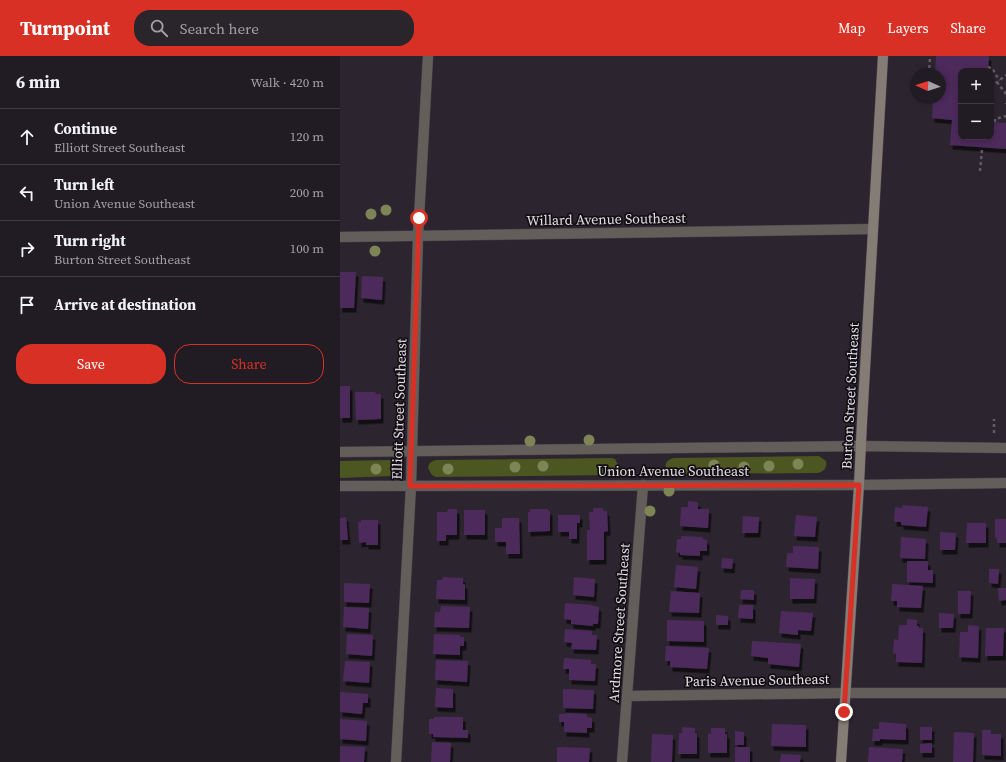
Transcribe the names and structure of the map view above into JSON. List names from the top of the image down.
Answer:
{
  "streets": {
    "main road": ["Burton Street Southeast"],
    "street": [
      "Willard Avenue Southeast",
      "Elliott Street Southeast",
      "Union Avenue Southeast",
      "Ardmore Street Southeast",
      "Paris Avenue Southeast"
    ]
  },
  "crossings": [
    ["Willard Avenue Southeast", "Burton Street Southeast"],
    ["Willard Avenue Southeast", "Elliott Street Southeast"],
    ["Burton Street Southeast", "Union Avenue Southeast"],
    ["Burton Street Southeast", "Paris Avenue Southeast"],
    ["Elliott Street Southeast", "Union Avenue Southeast"],
    ["Union Avenue Southeast", "Ardmore Street Southeast"],
    ["Ardmore Street Southeast", "Paris Avenue Southeast"]
  ],
  "north": "left",
  "page": {
    "header": "Turnpoint",
    "search": "Search here",
    "nav": ["Map", "Layers", "Share"],
    "heading": ["6 min", "Walk · 420 m"],
    "map_buttons": ["+", "−"],
    "list": [
      ["Continue", "Elliott Street Southeast", "120 m"],
      ["Turn left", "Union Avenue Southeast", "200 m"],
      ["Turn right", "Burton Street Southeast", "100 m"],
      "Arrive at destination"
    ],
    "buttons": ["Save", "Share"]
  }
}
